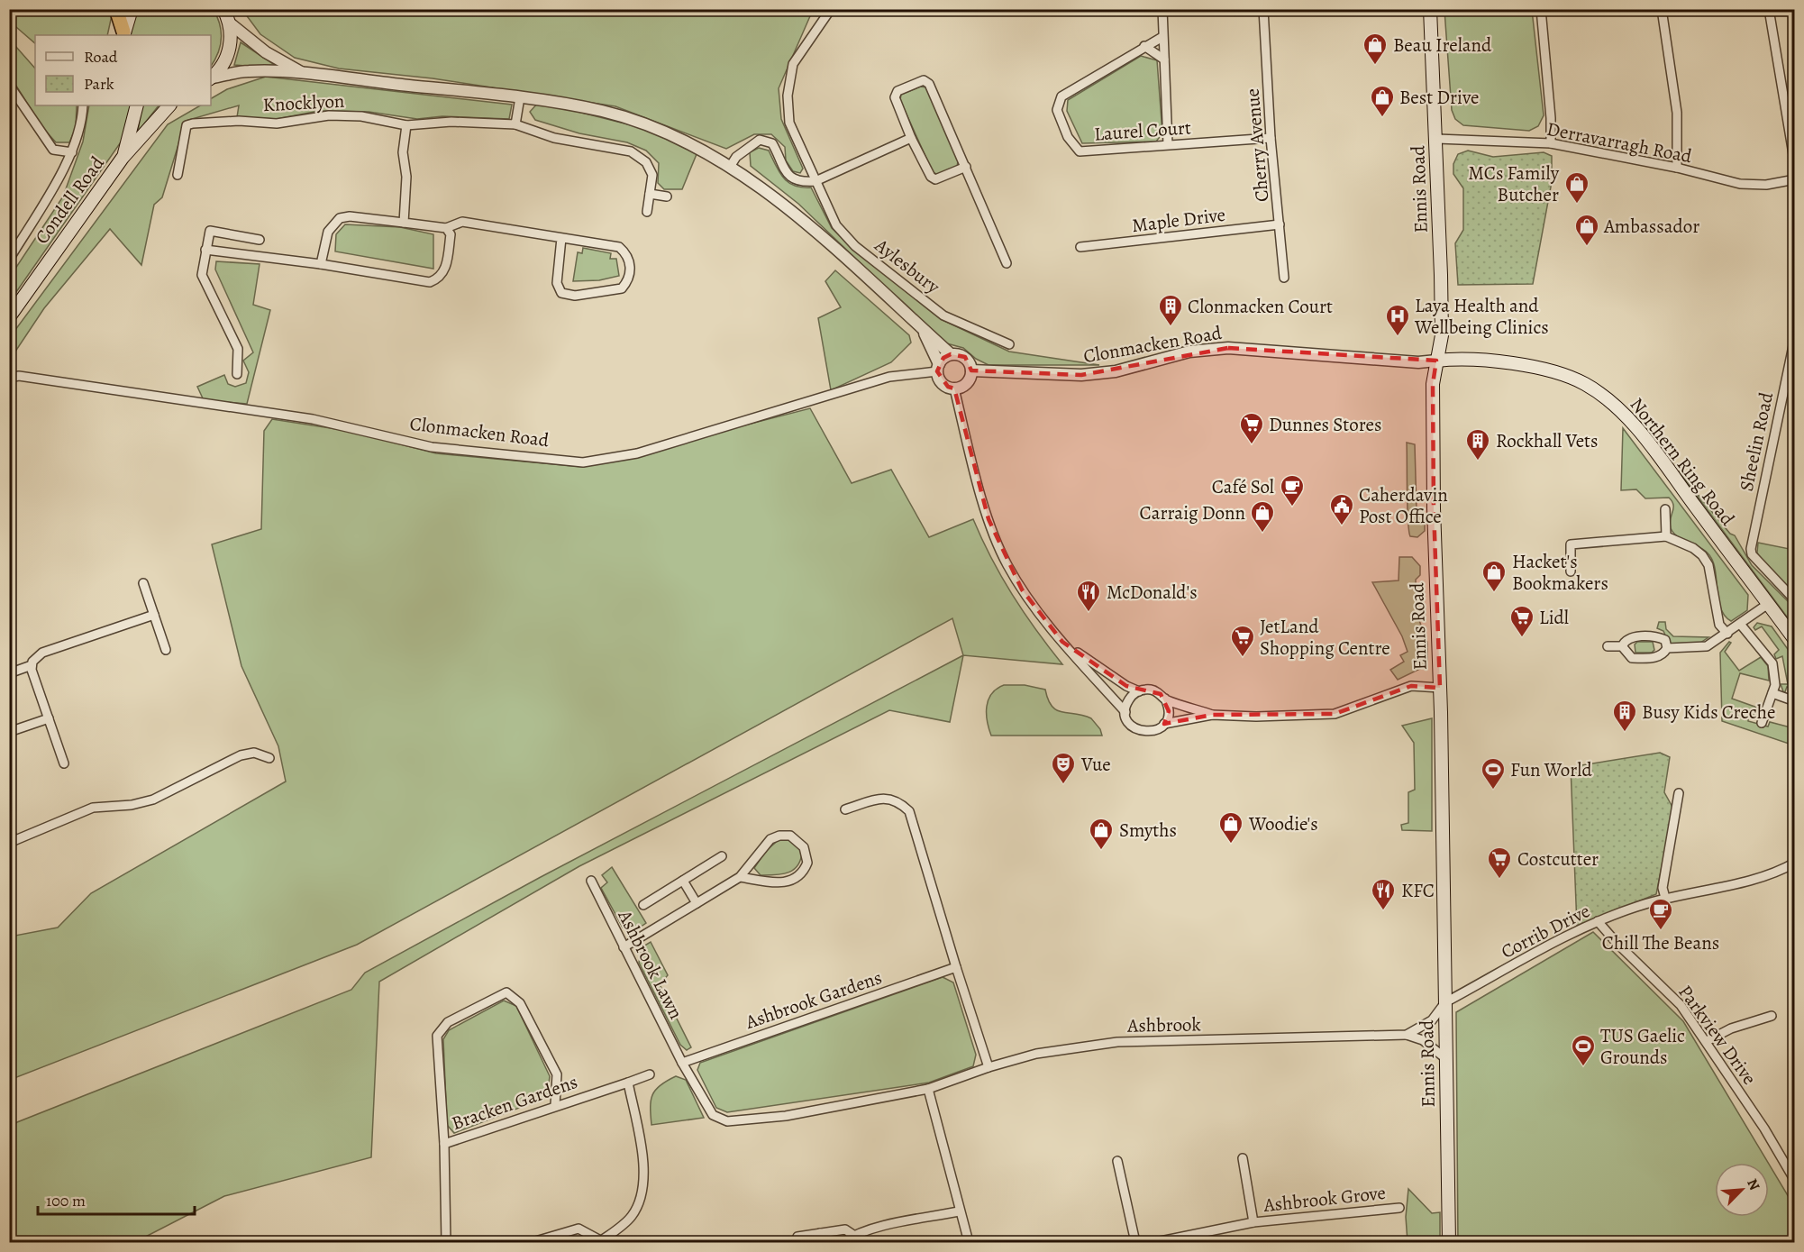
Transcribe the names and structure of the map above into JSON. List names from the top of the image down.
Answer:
{
  "streets": {
    "main road": ["Ennis Road", "Condell Road", "Northern Ring Road"],
    "street": [
      "Knocklyon",
      "Laurel Court",
      "Derravarragh Road",
      "Cherry Avenue",
      "Maple Drive",
      "Aylesbury",
      "Clonmacken Road",
      "Sheelin Road",
      "Corrib Drive",
      "Ashbrook Lawn",
      "Ashbrook Gardens",
      "Ashbrook",
      "Parkview Drive",
      "Bracken Gardens",
      "Ashbrook Grove"
    ]
  },
  "crossings": [
    ["Laurel Court", "Cherry Avenue"],
    ["Derravarragh Road", "Ennis Road"],
    ["Cherry Avenue", "Maple Drive"],
    ["Ennis Road", "Clonmacken Road"],
    ["Ennis Road", "Northern Ring Road"],
    ["Ennis Road", "Corrib Drive"],
    ["Ennis Road", "Ashbrook"],
    ["Clonmacken Road", "Northern Ring Road"],
    ["Corrib Drive", "Ashbrook"],
    ["Corrib Drive", "Parkview Drive"],
    ["Ashbrook Lawn", "Ashbrook Gardens"],
    ["Ashbrook Lawn", "Ashbrook"],
    ["Ashbrook Gardens", "Ashbrook"]
  ],
  "places": {
    "shop": [
      "Beau Ireland",
      "Best Drive",
      "MCs Family Butcher",
      "Ambassador",
      "Carraig Donn",
      "Hacket's Bookmakers",
      "Woodie's",
      "Smyths"
    ],
    "building": ["Clonmacken Court", "Rockhall Vets", "Busy Kids Creche"],
    "hospital": ["Laya Health and Wellbeing Clinics"],
    "supermarket": [
      "Dunnes Stores",
      "Lidl",
      "JetLand Shopping Centre",
      "Costcutter"
    ],
    "cafe": ["Café Sol", "Chill The Beans"],
    "public building": ["Caherdavin Post Office"],
    "restaurant": ["McDonald's", "KFC"],
    "theatre": ["Vue"],
    "sports": ["Fun World", "TUS Gaelic Grounds"]
  },
  "legend": ["Road", "Park"],
  "scale_bar": "100 m",
  "north": "top right"
}
